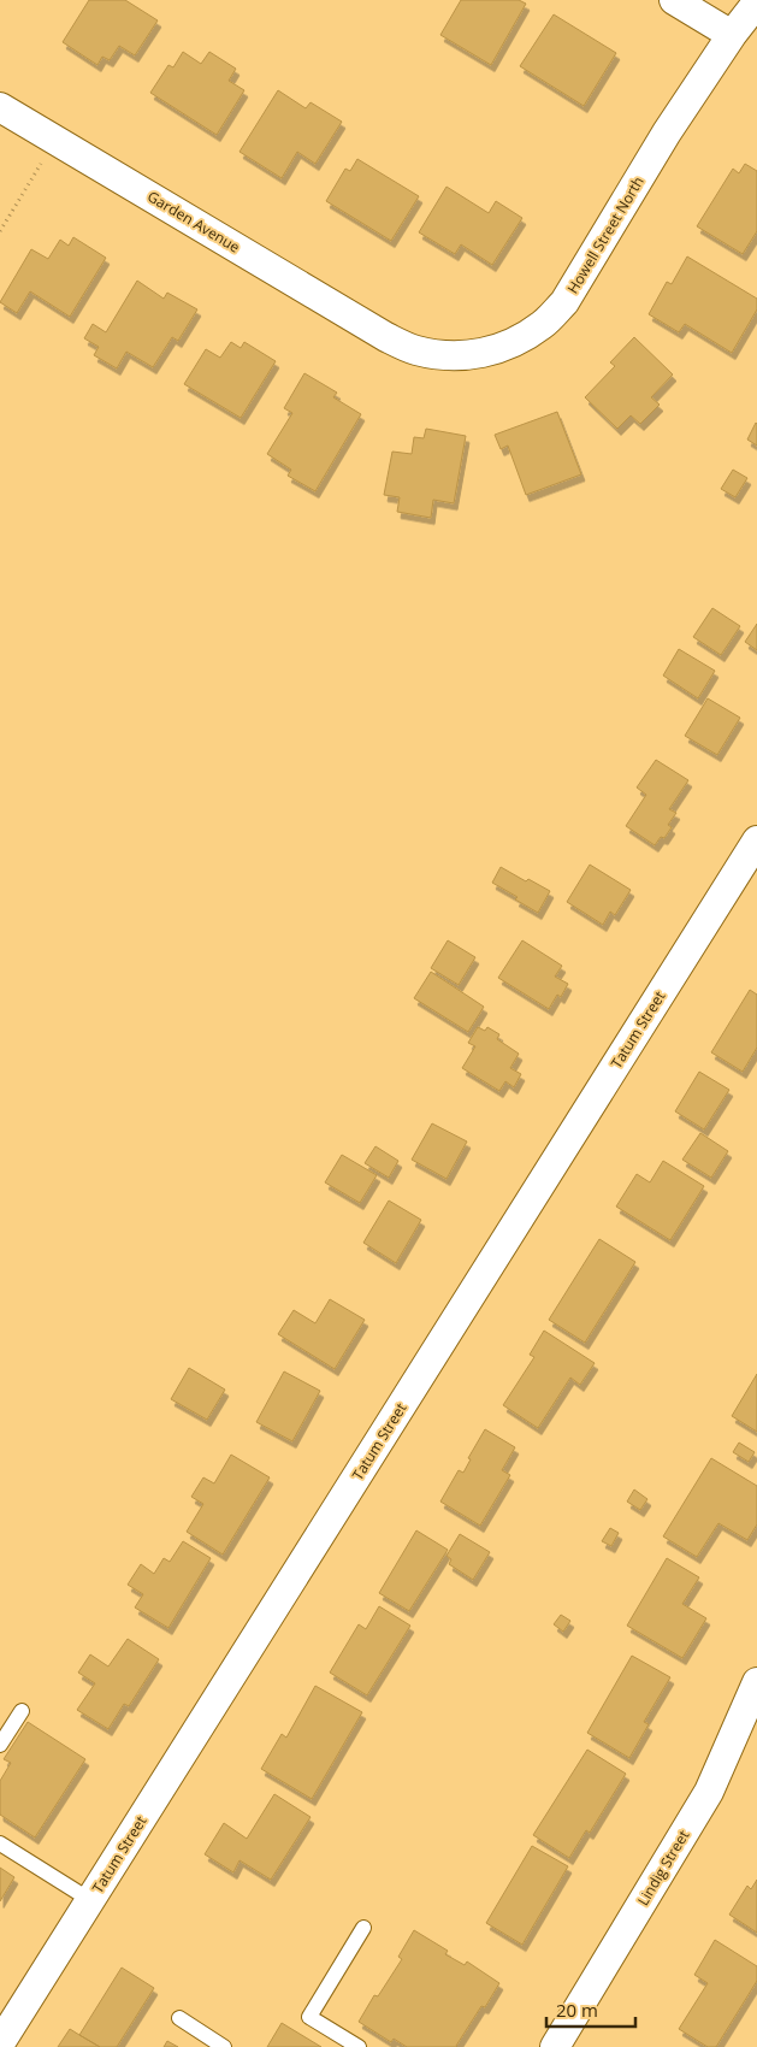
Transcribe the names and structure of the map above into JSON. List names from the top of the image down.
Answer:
{
  "streets": {
    "street": [
      "Garden Avenue",
      "Howell Street North",
      "Tatum Street",
      "Lindig Street"
    ]
  },
  "crossings": [
    ["Garden Avenue", "Howell Street North"]
  ],
  "scale_bar": "20 m"
}
